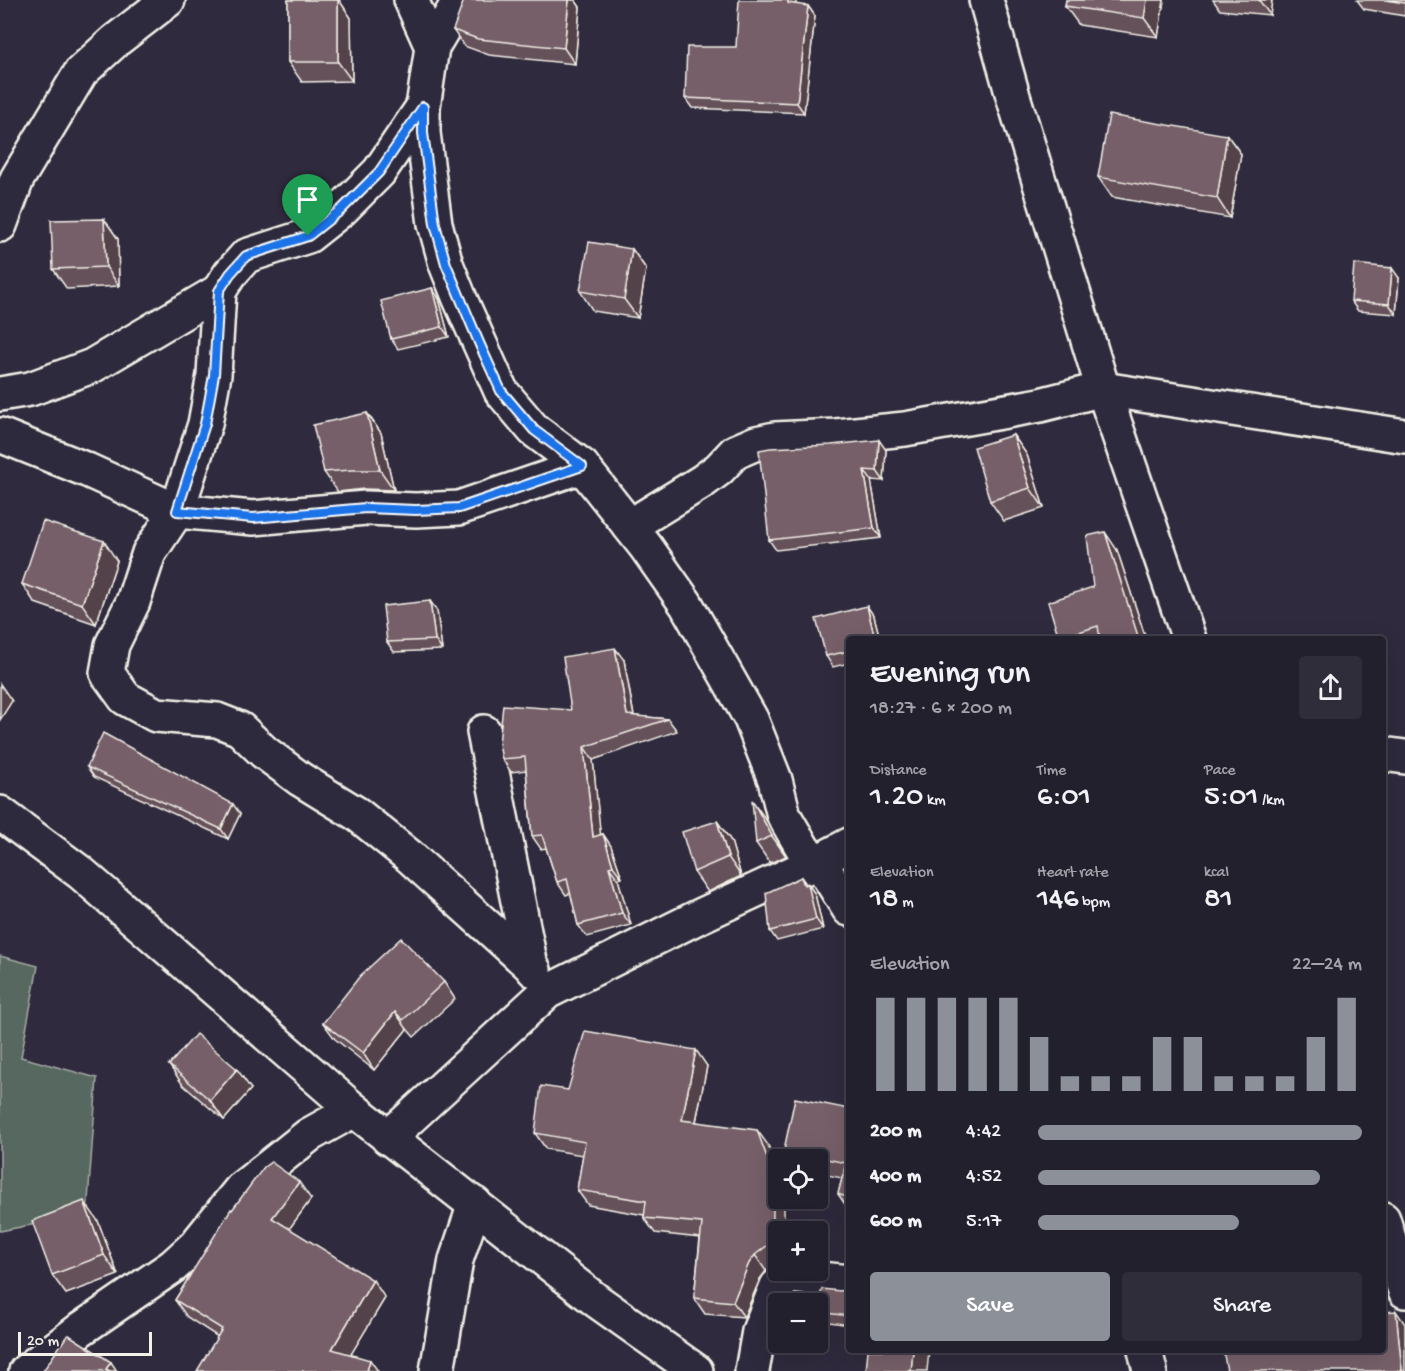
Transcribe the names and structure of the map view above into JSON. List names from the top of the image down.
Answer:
{
  "scale_bar": "20 m",
  "page": {
    "heading": ["Evening run", "18:27 · 6 × 200 m"],
    "stats": [
      ["Distance", "1.20 km"],
      ["Time", "6:01"],
      ["Pace", "5:01 /km"],
      ["Elevation", "18 m"],
      ["Heart rate", "146 bpm"],
      ["kcal", "81"]
    ],
    "chart": ["Elevation", "22–24 m"],
    "list": [
      {
        "name": "200 m",
        "note": "4:42"
      },
      {
        "name": "400 m",
        "note": "4:52"
      },
      {
        "name": "600 m",
        "note": "5:17"
      }
    ],
    "map_buttons": ["+", "−"],
    "buttons": ["Save", "Share"],
    "scale": "20 m"
  }
}
